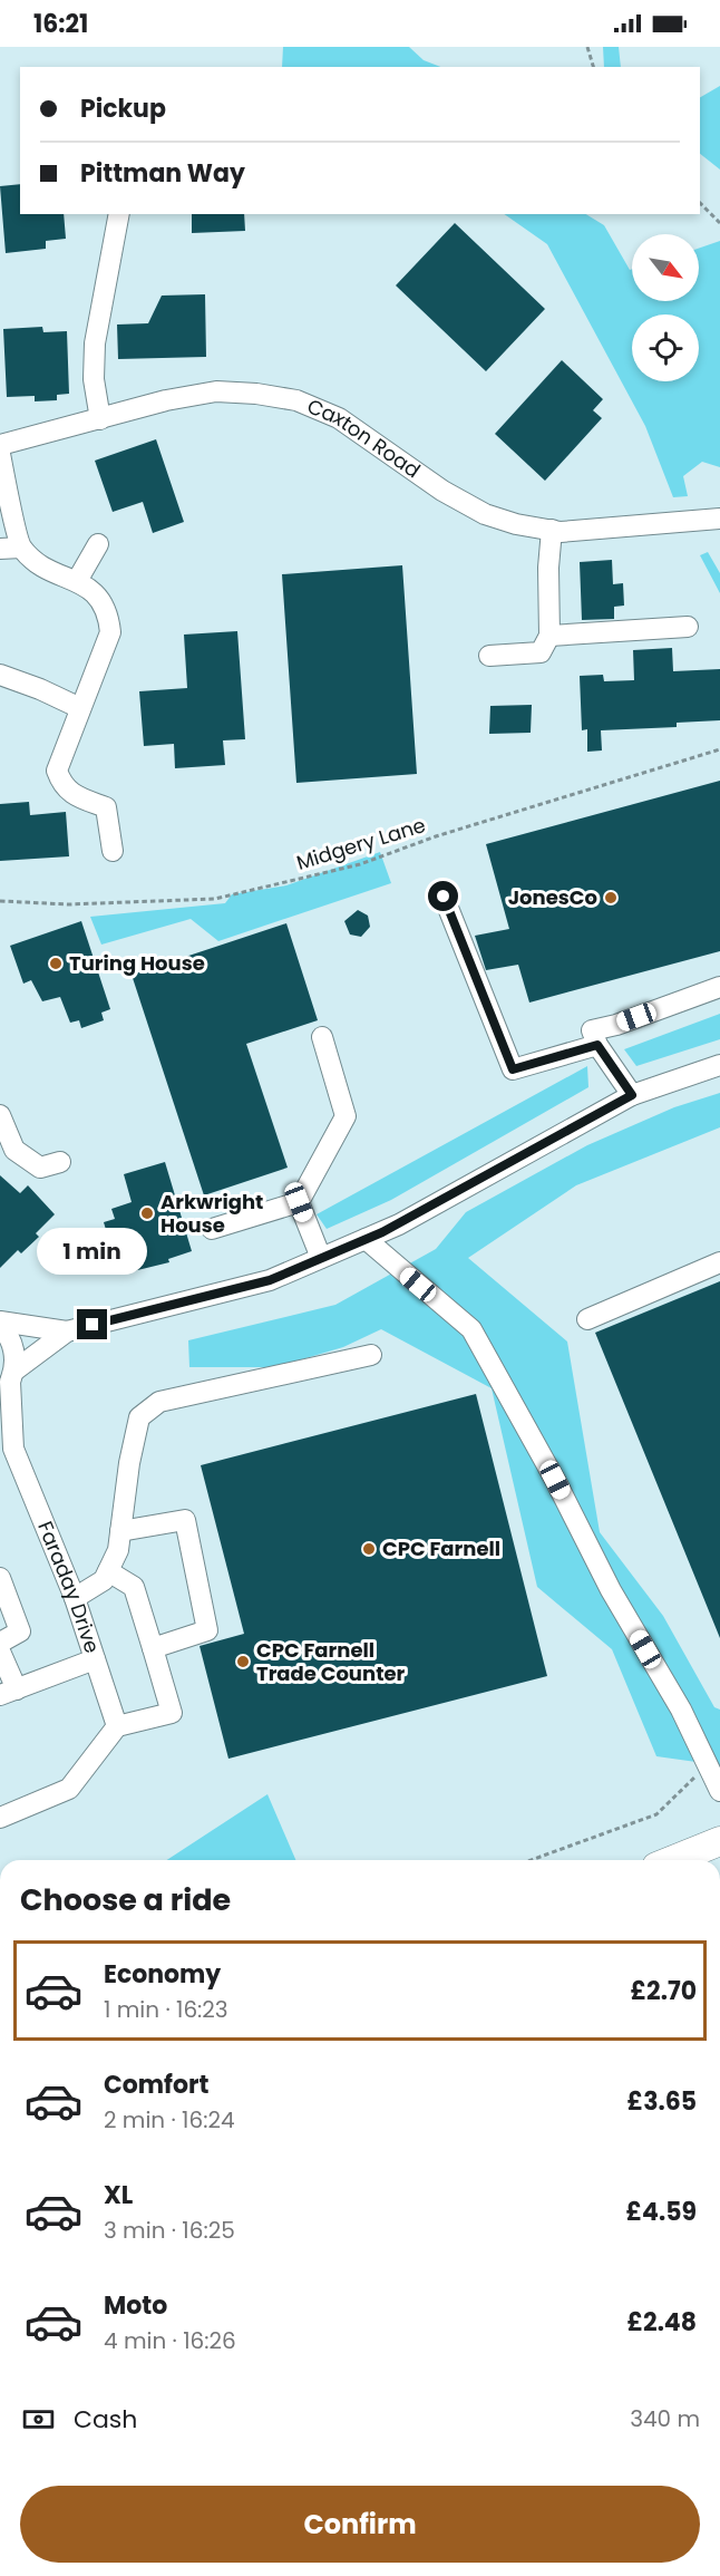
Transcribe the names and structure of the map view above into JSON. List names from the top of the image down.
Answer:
{
  "streets": {
    "street": ["Caxton Road", "Faraday Drive"],
    "path": ["Midgery Lane"]
  },
  "places": [
    "JonesCo",
    "Turing House",
    "Arkwright House",
    "CPC Farnell",
    "CPC Farnell Trade Counter"
  ],
  "north": "bottom right",
  "page": {
    "status": "16:21",
    "banner": ["Pickup", "Pittman Way"],
    "bubble": "1 min",
    "heading": "Choose a ride",
    "list": [
      {
        "name": "Economy",
        "note": "1 min · 16:23",
        "value": "£2.70"
      },
      {
        "name": "Comfort",
        "note": "2 min · 16:24",
        "value": "£3.65"
      },
      {
        "name": "XL",
        "note": "3 min · 16:25",
        "value": "£4.59"
      },
      {
        "name": "Moto",
        "note": "4 min · 16:26",
        "value": "£2.48"
      }
    ],
    "pay": ["Cash", "340 m"],
    "buttons": "Confirm"
  }
}
